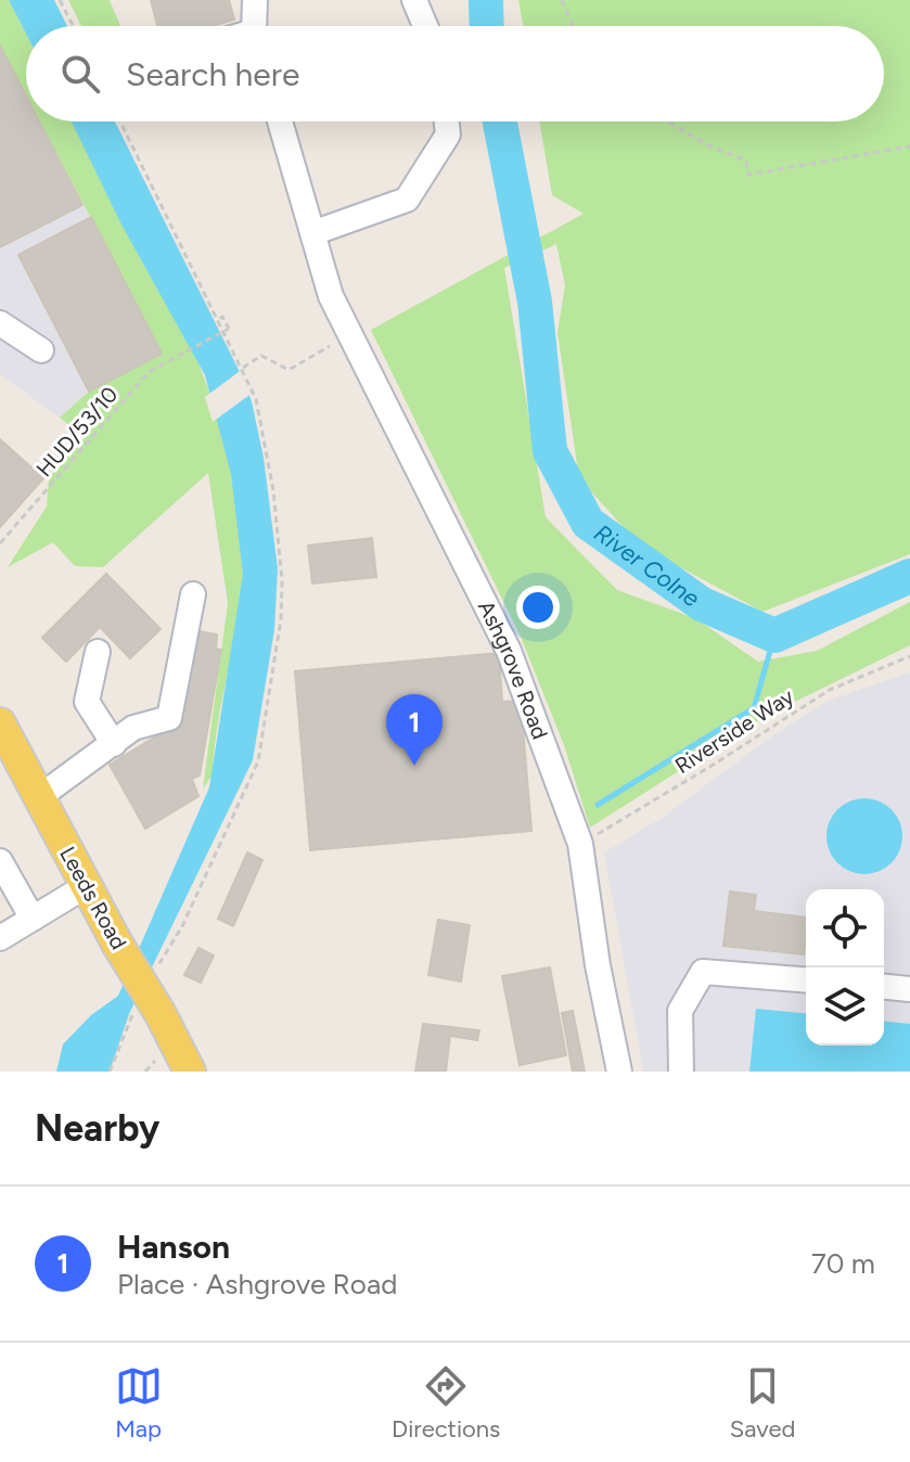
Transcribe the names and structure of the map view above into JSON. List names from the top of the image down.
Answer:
{
  "streets": {
    "main road": ["Leeds Road"],
    "street": ["Ashgrove Road"],
    "path": ["HUD/53/10", "Riverside Way"]
  },
  "crossings": [
    ["Ashgrove Road", "Riverside Way"]
  ],
  "water": ["River Colne"],
  "page": {
    "search": "Search here",
    "pins": "1",
    "heading": "Nearby",
    "list": [
      {
        "mark": "1",
        "name": "Hanson",
        "note": "Place · Ashgrove Road",
        "value": "70 m"
      }
    ],
    "nav": ["Map", "Directions", "Saved"]
  }
}
